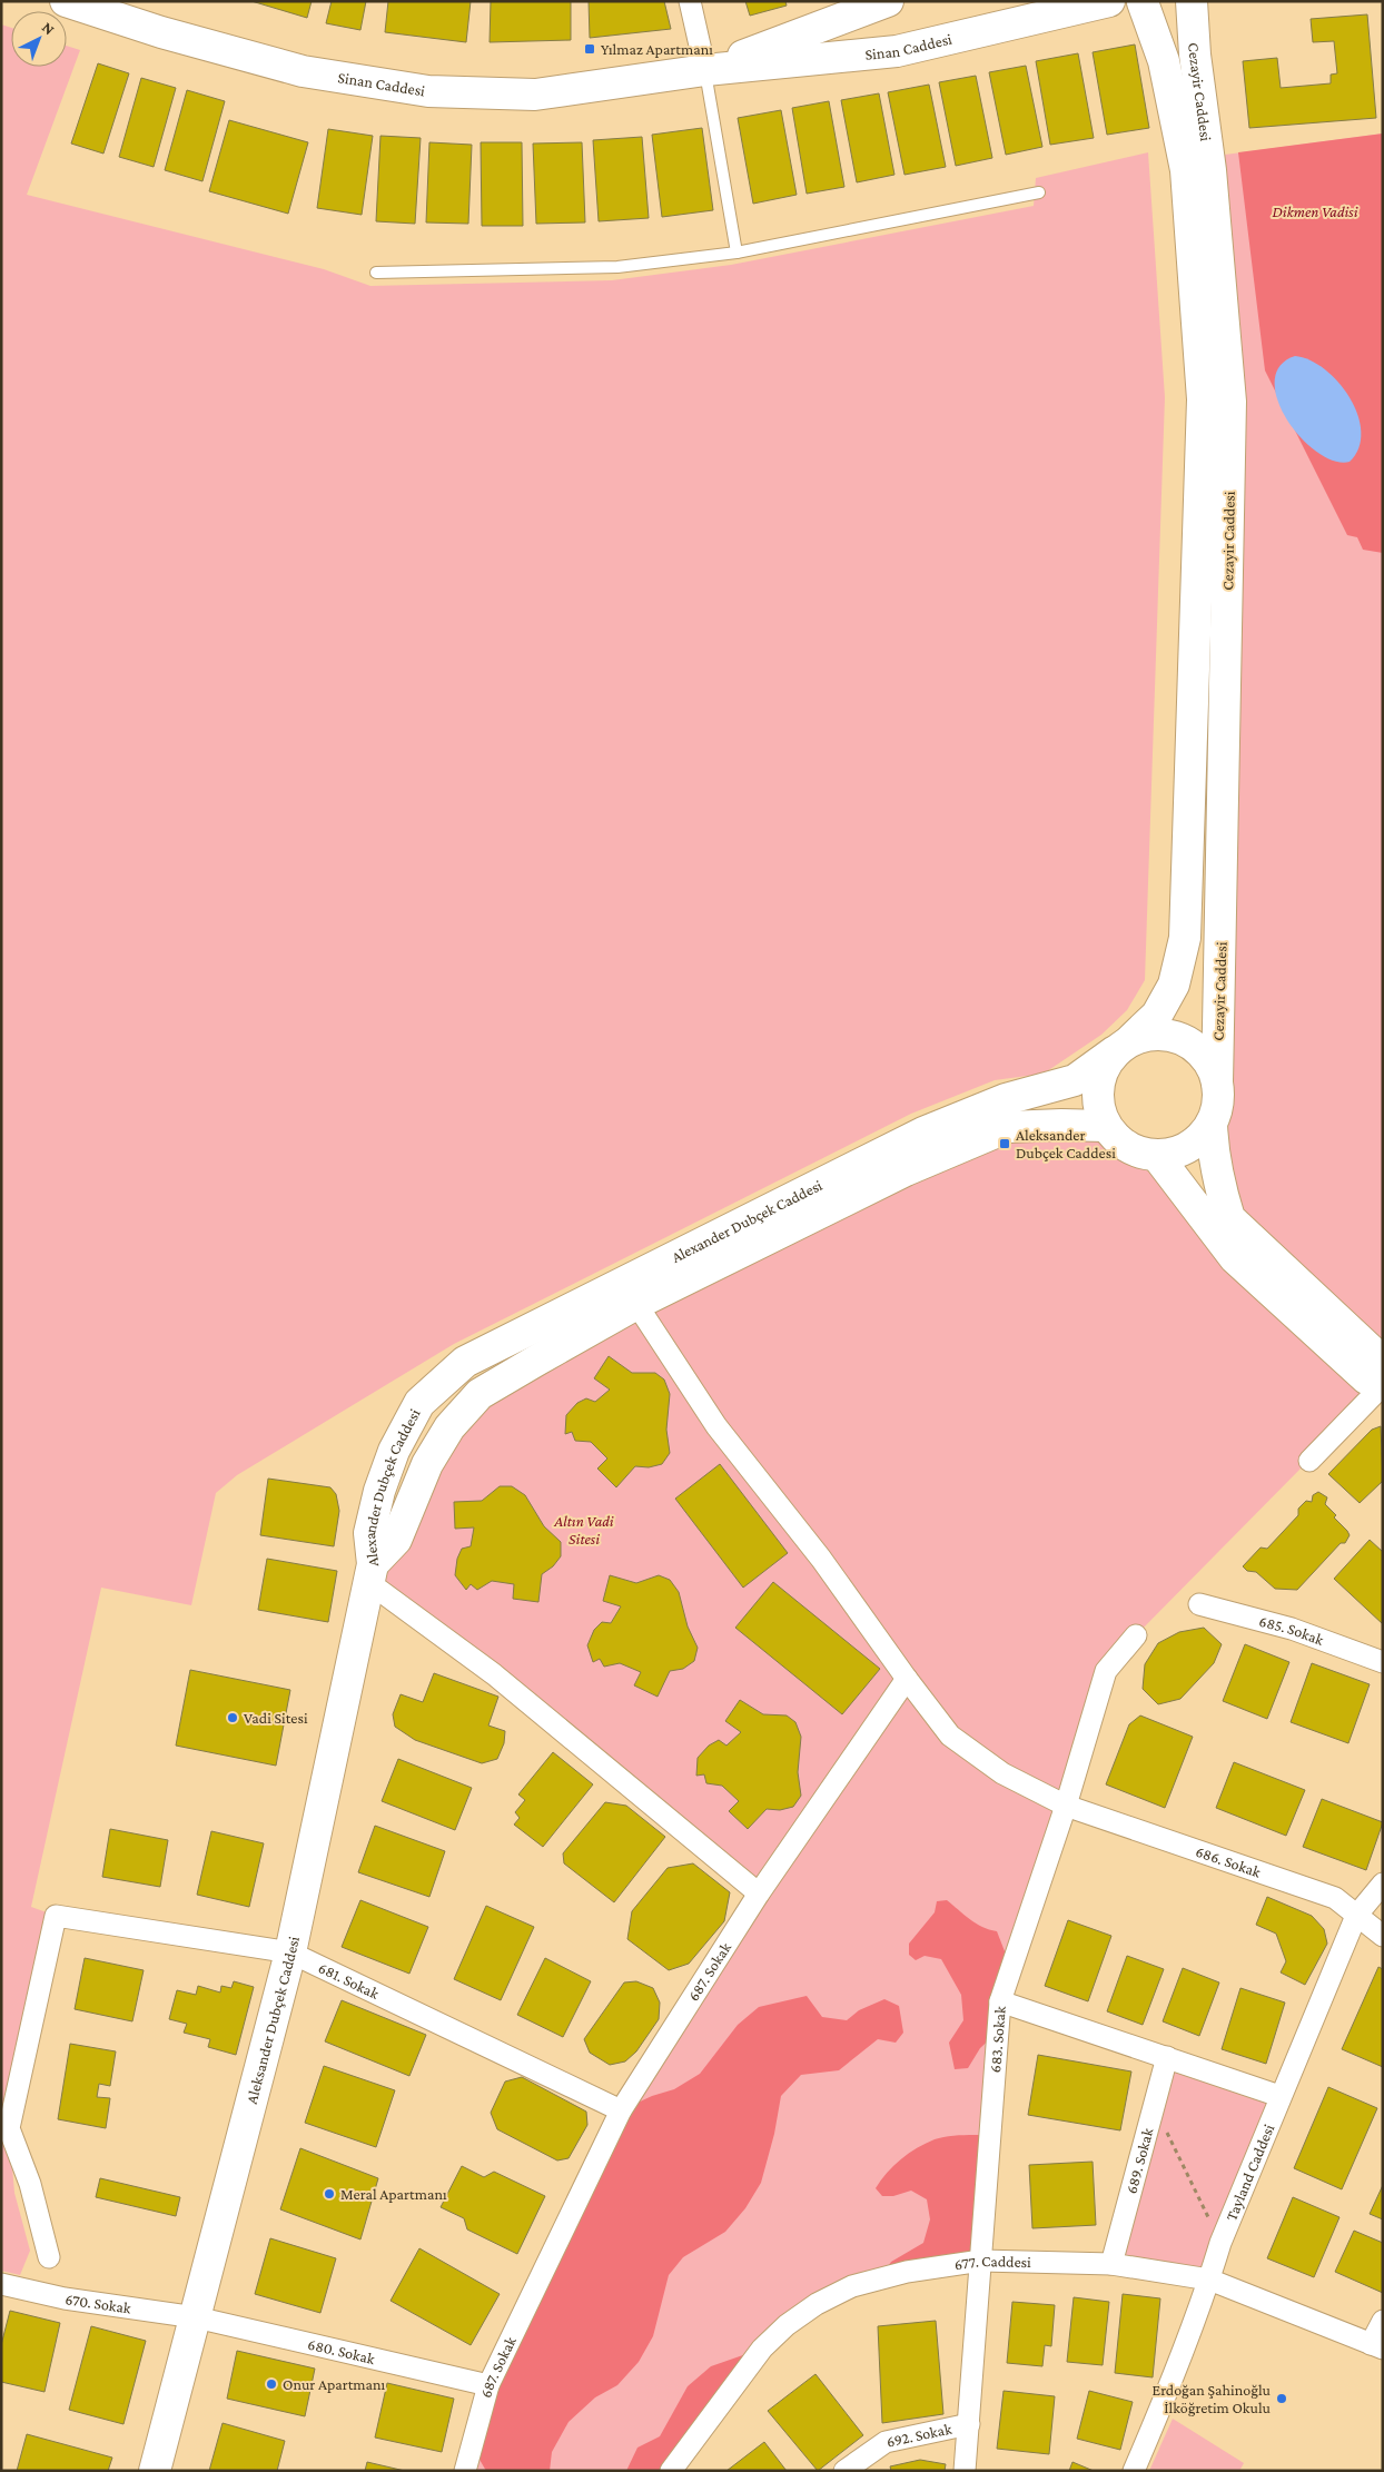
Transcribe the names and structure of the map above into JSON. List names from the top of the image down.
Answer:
{
  "streets": {
    "main road": [
      "Sinan Caddesi",
      "Cezayir Caddesi",
      "Alexander Dubçek Caddesi",
      "Aleksander Dubçek Caddesi"
    ],
    "street": [
      "685. Sokak",
      "686. Sokak",
      "687. Sokak",
      "681. Sokak",
      "683. Sokak",
      "689. Sokak",
      "Tayland Caddesi",
      "677. Caddesi",
      "670. Sokak",
      "680. Sokak",
      "692. Sokak"
    ]
  },
  "crossings": [
    ["Cezayir Caddesi", "Alexander Dubçek Caddesi"],
    ["Alexander Dubçek Caddesi", "Aleksander Dubçek Caddesi"],
    ["686. Sokak", "683. Sokak"],
    ["686. Sokak", "Tayland Caddesi"],
    ["687. Sokak", "681. Sokak"],
    ["687. Sokak", "680. Sokak"],
    ["681. Sokak", "Aleksander Dubçek Caddesi"],
    ["Aleksander Dubçek Caddesi", "670. Sokak"],
    ["Aleksander Dubçek Caddesi", "680. Sokak"],
    ["683. Sokak", "677. Caddesi"],
    ["683. Sokak", "692. Sokak"],
    ["689. Sokak", "677. Caddesi"],
    ["Tayland Caddesi", "677. Caddesi"],
    ["670. Sokak", "680. Sokak"]
  ],
  "parks": ["Dikmen Vadisi", "Altın Vadi Sitesi"],
  "places": {
    "transit": ["Yılmaz Apartmanı", "Aleksander Dubçek Caddesi"],
    "other": [
      "Vadi Sitesi",
      "Meral Apartmanı",
      "Onur Apartmanı",
      "Erdoğan Şahinoğlu İlköğretim Okulu"
    ]
  },
  "north": "top right"
}
